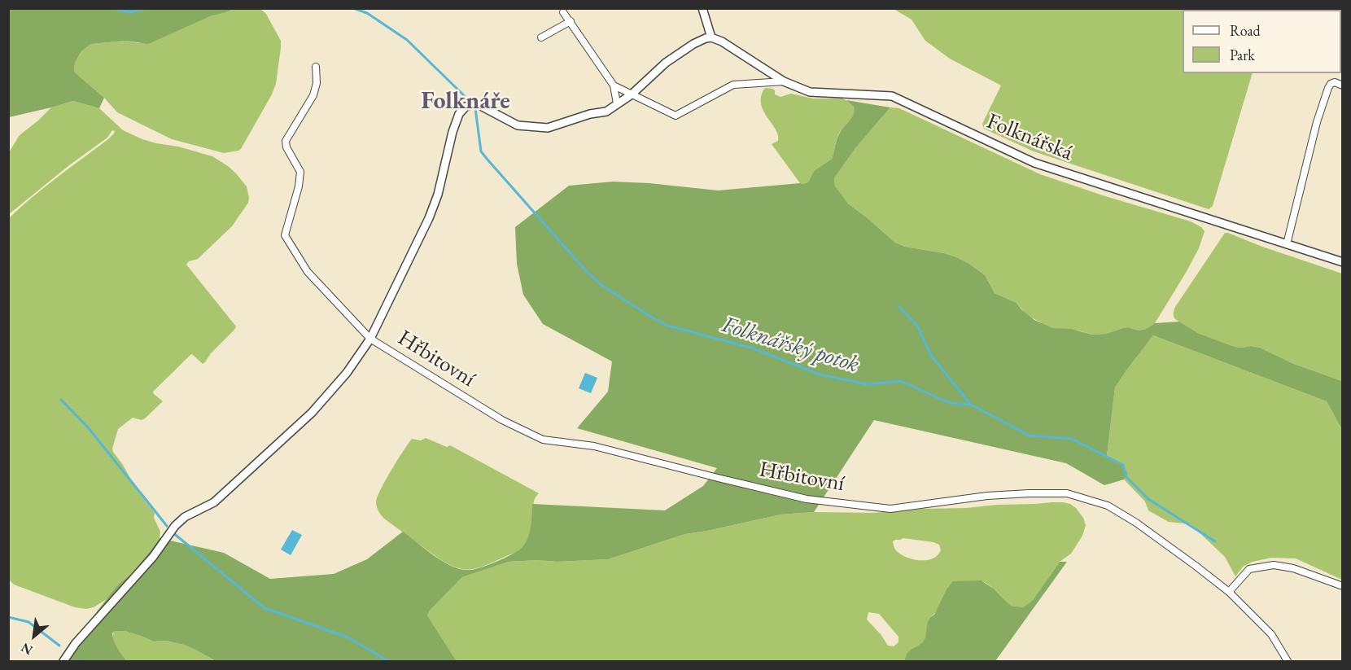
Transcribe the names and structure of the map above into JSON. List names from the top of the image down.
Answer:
{
  "streets": {
    "street": ["Folknářská", "Hřbitovní"]
  },
  "districts": ["Folknáře"],
  "water": ["Folknářský potok"],
  "legend": ["Road", "Park"],
  "north": "bottom left"
}
